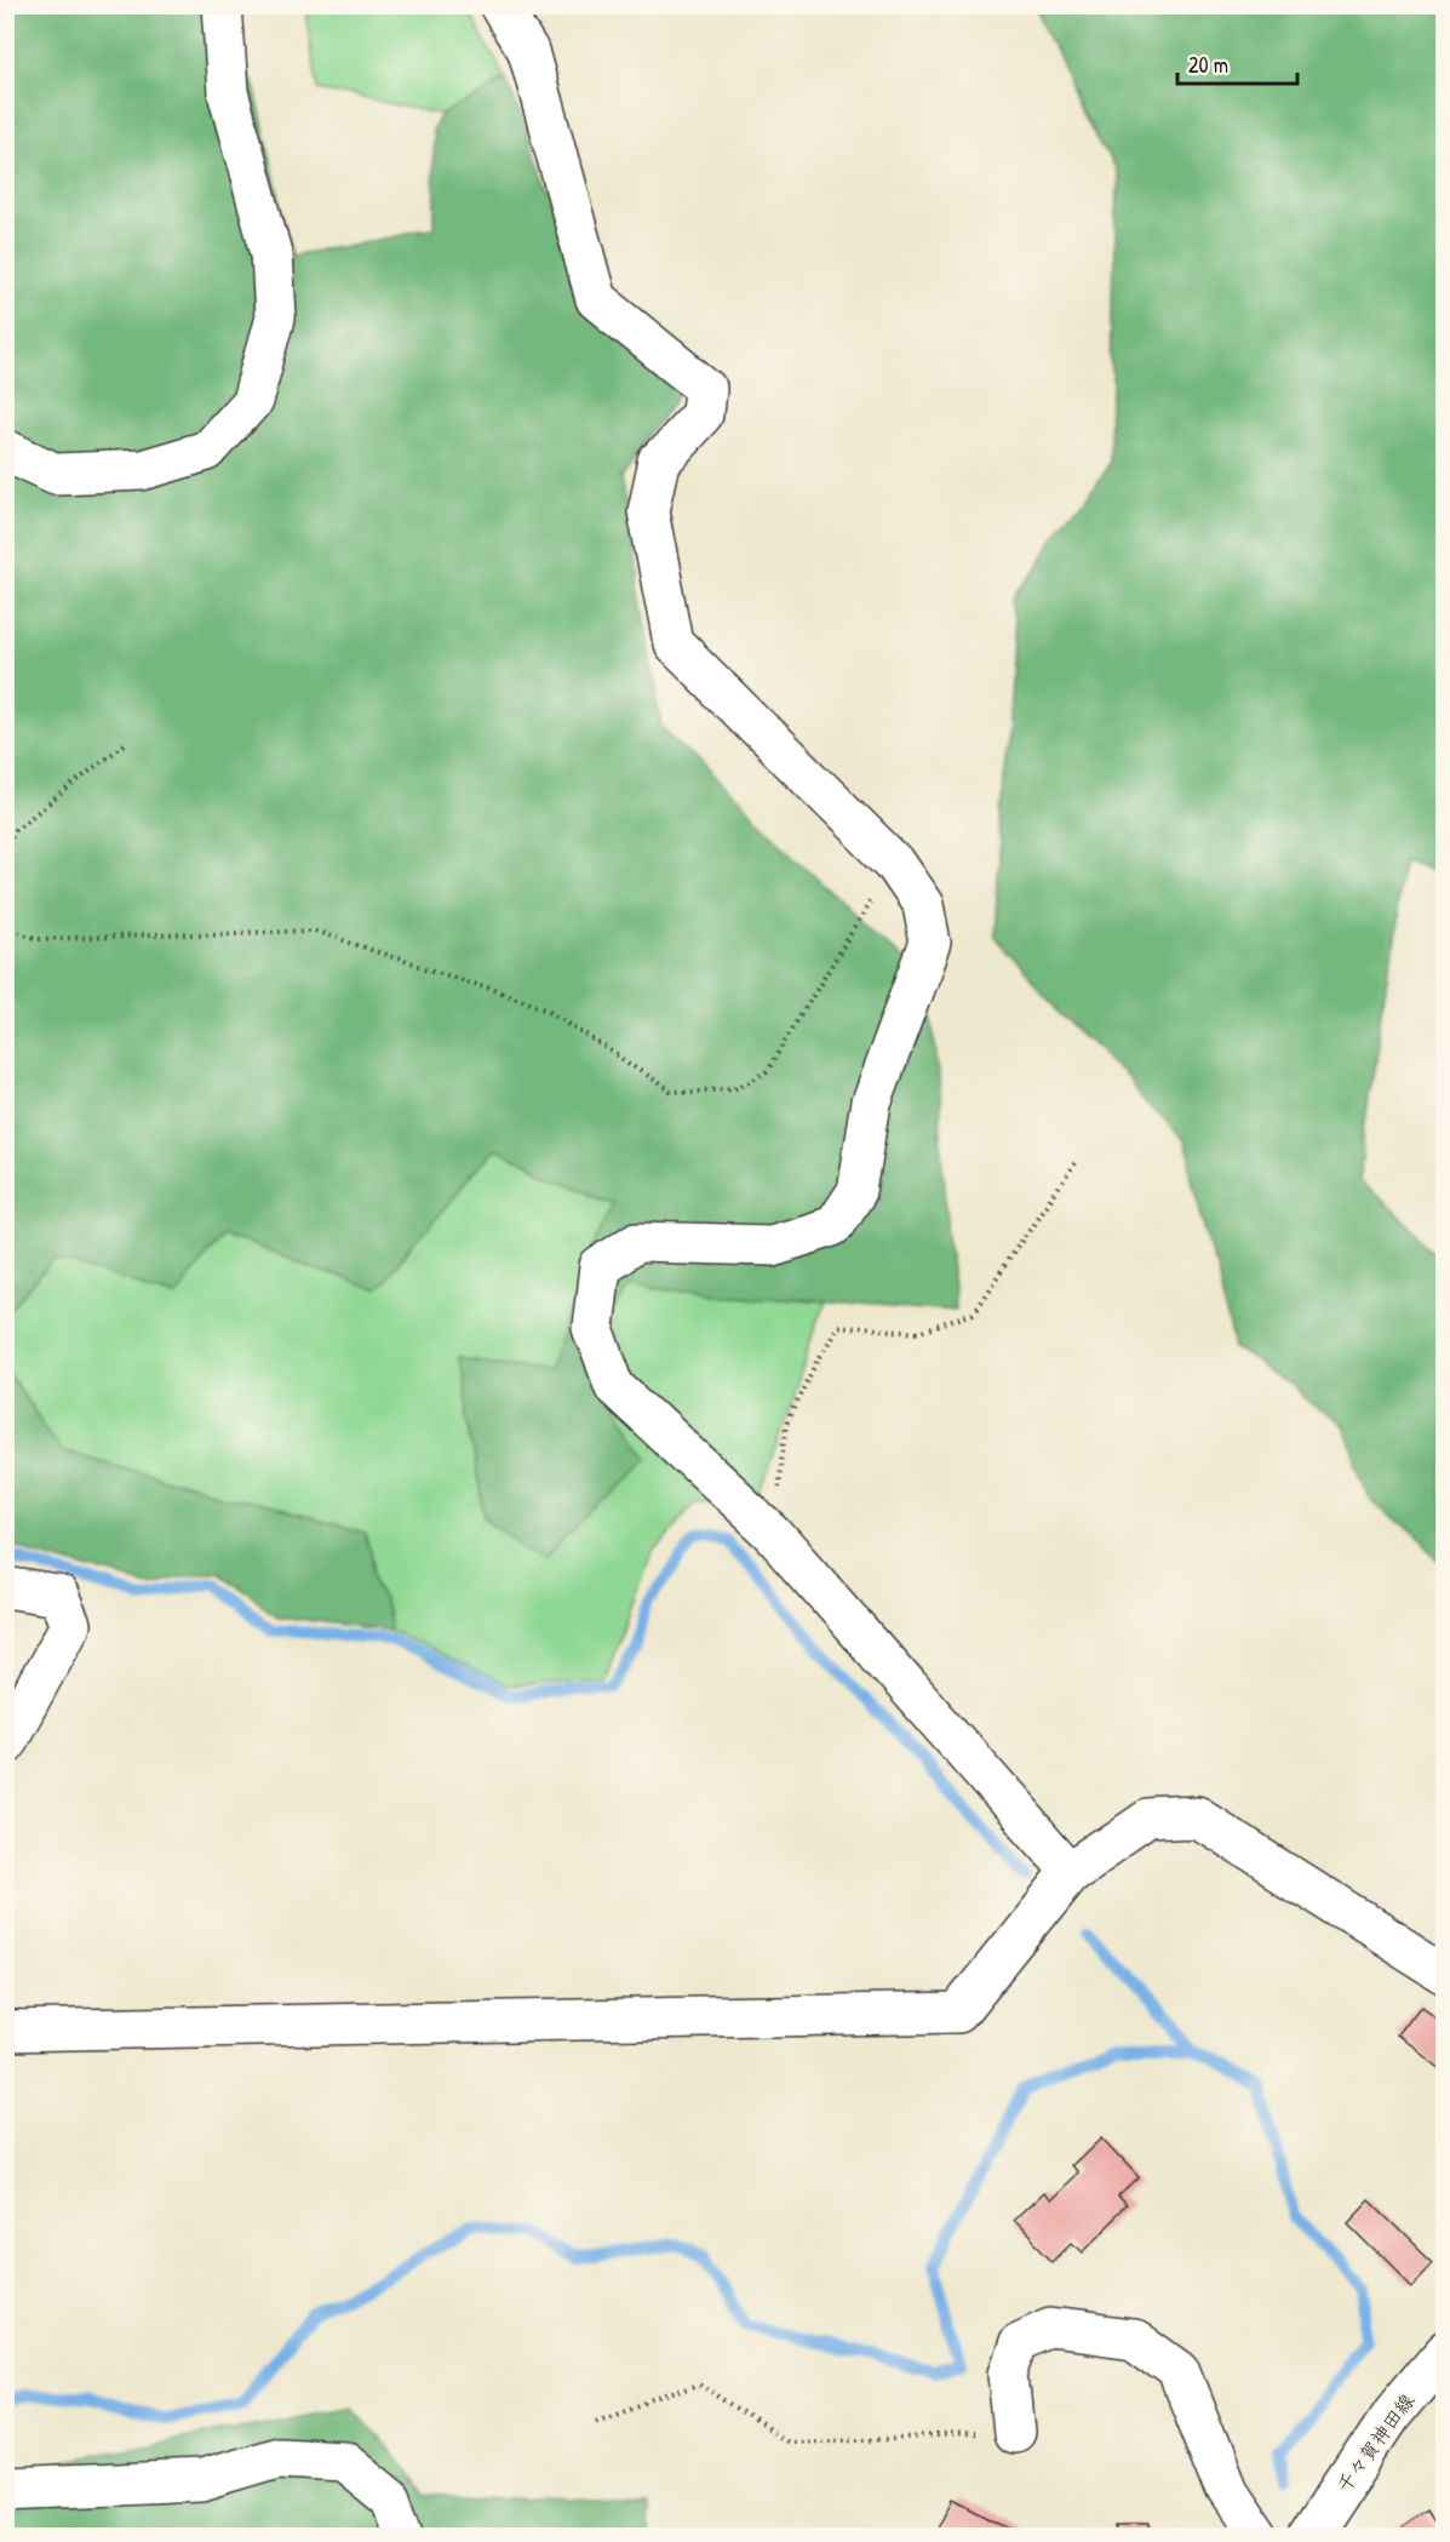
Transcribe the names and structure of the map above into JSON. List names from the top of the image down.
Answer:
{
  "streets": {
    "street": ["千々賀神田線"]
  },
  "scale_bar": "20 m"
}
